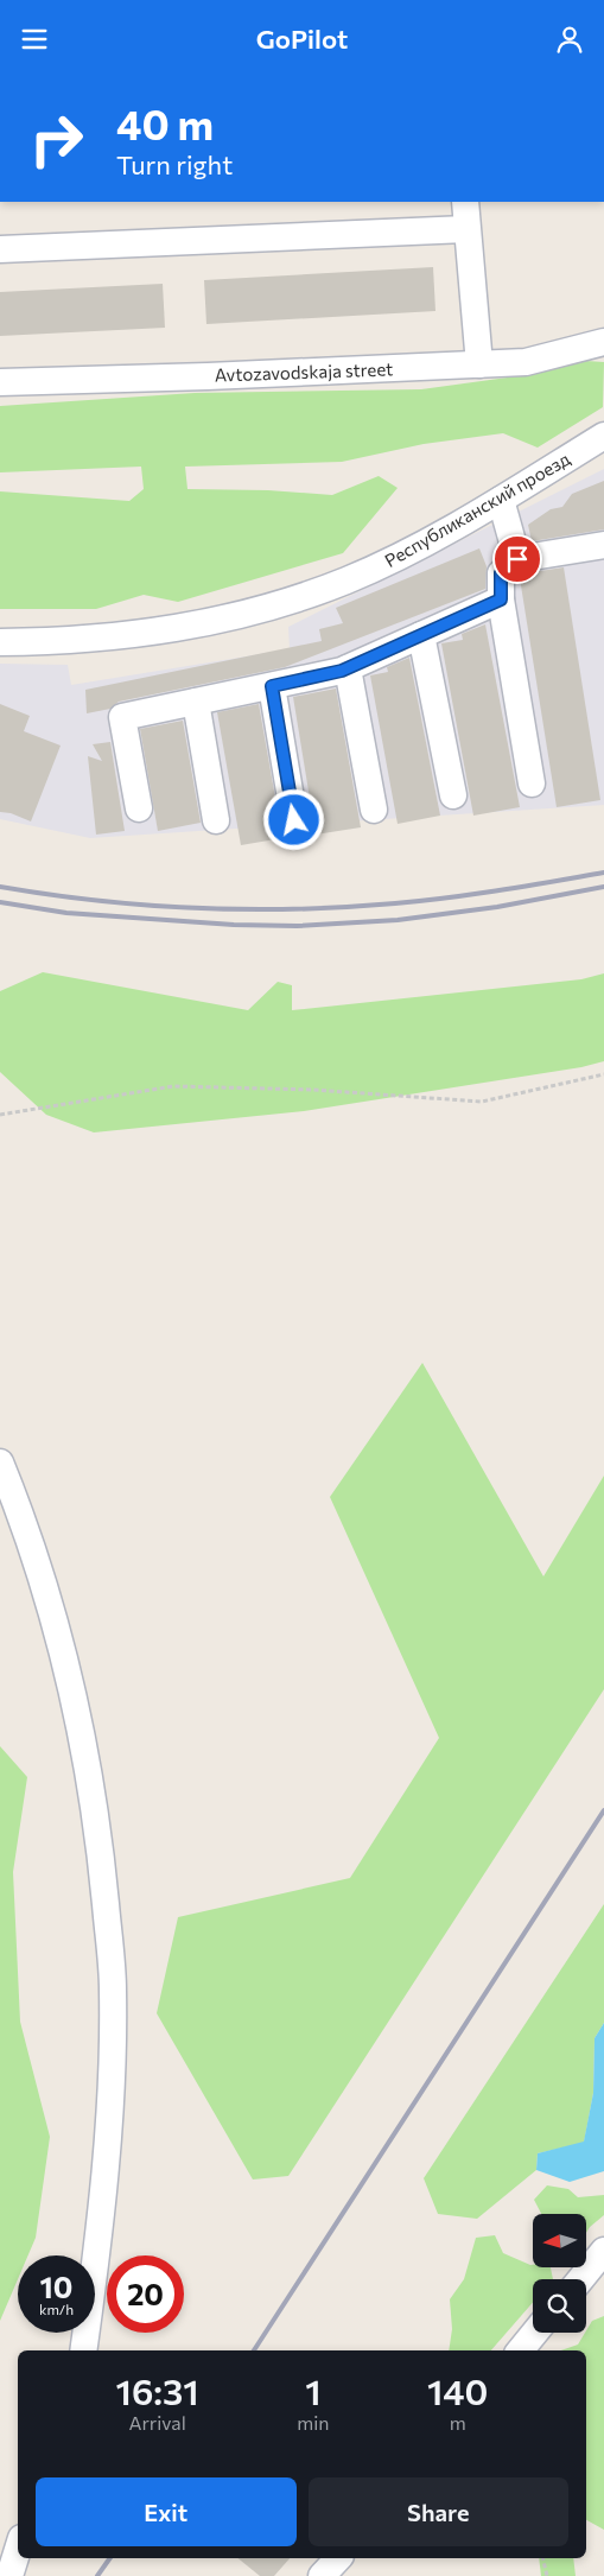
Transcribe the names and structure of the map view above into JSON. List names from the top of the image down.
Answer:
{
  "streets": {
    "street": ["Avtozavodskaja street", "Республиканский проезд"]
  },
  "north": "left",
  "page": {
    "header": "GoPilot",
    "turn": ["40 m", "Turn right"],
    "speed": "10 km/h",
    "limit": "20",
    "eta": [
      "16:31",
      "Arrival",
      "1",
      "min",
      "140",
      "m"
    ],
    "buttons": ["Exit", "Share"]
  }
}
